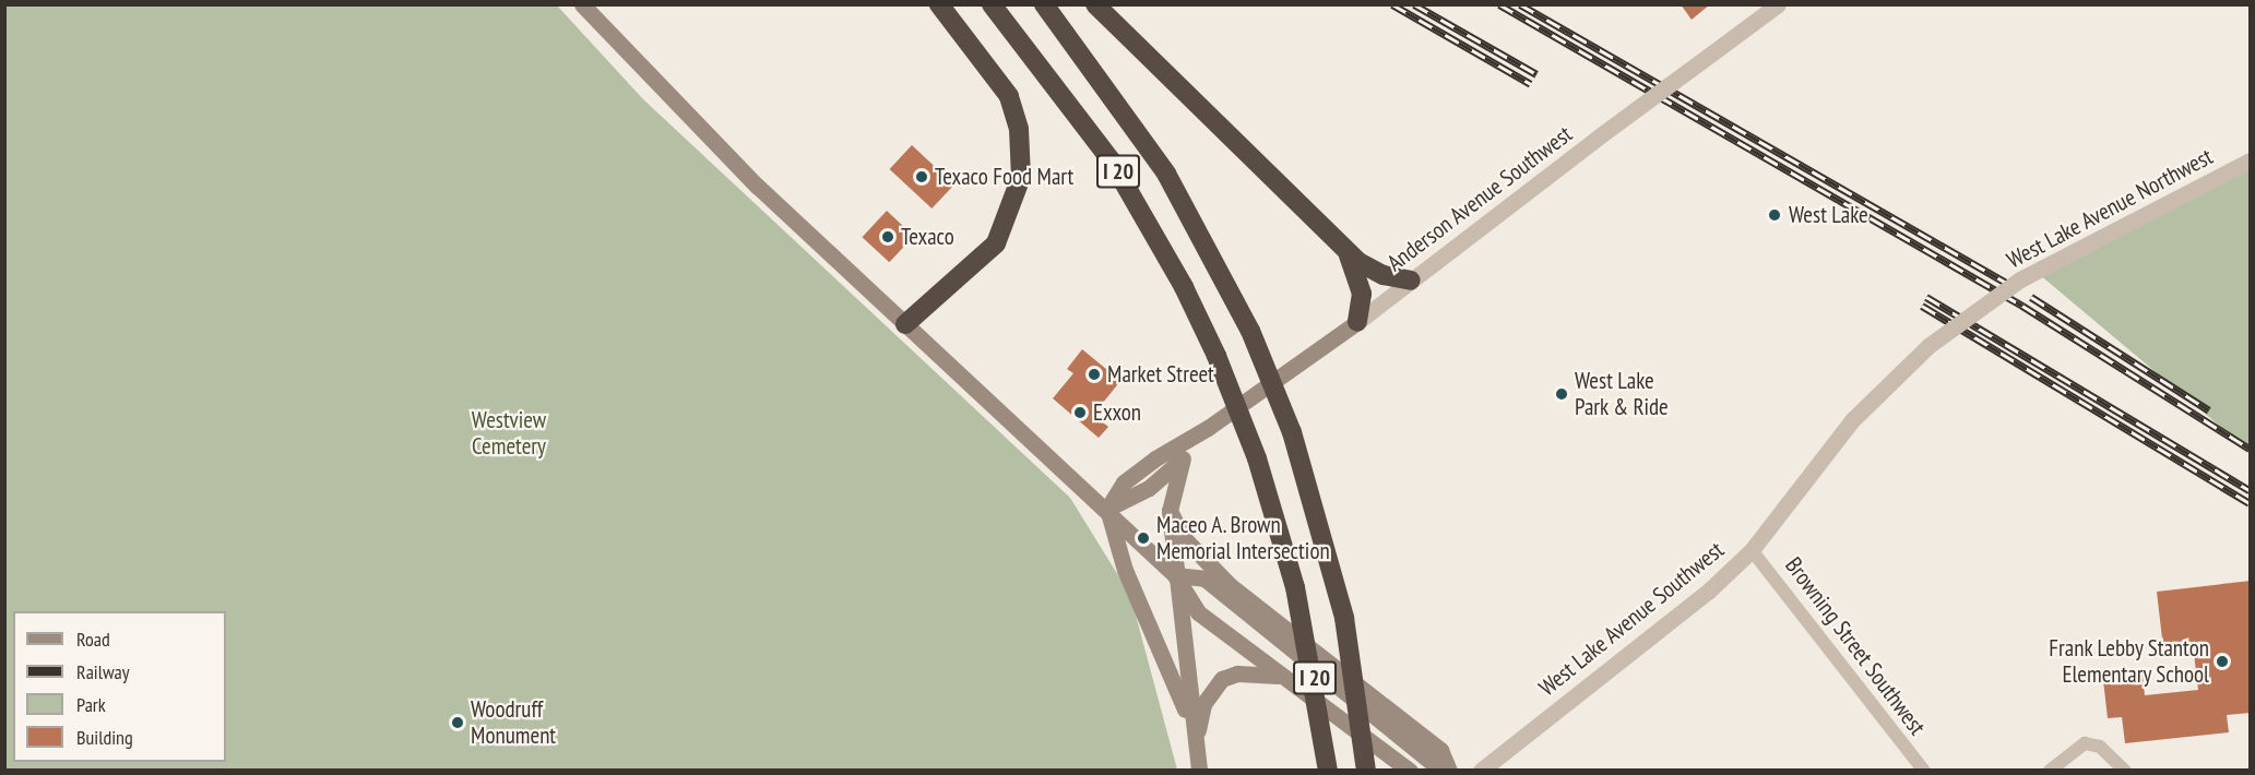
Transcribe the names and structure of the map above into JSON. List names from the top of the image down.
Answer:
{
  "streets": {
    "highway": ["I 20"],
    "main road": ["Anderson Avenue Southwest"],
    "street": ["West Lake Avenue Northwest", "West Lake Avenue Southwest", "Browning Street Southwest"]
  },
  "crossings": [
    ["West Lake Avenue Northwest", "West Lake Avenue Southwest"],
    ["West Lake Avenue Southwest", "Browning Street Southwest"]
  ],
  "parks": ["Westview Cemetery"],
  "places": [
    "Texaco Food Mart",
    "West Lake",
    "Texaco",
    "Market Street",
    "West Lake Park & Ride",
    "Exxon",
    "Maceo A. Brown Memorial Intersection",
    "Frank Lebby Stanton Elementary School",
    "Woodruff Monument"
  ],
  "legend": [
    "Road",
    "Railway",
    "Park",
    "Building"
  ]
}
